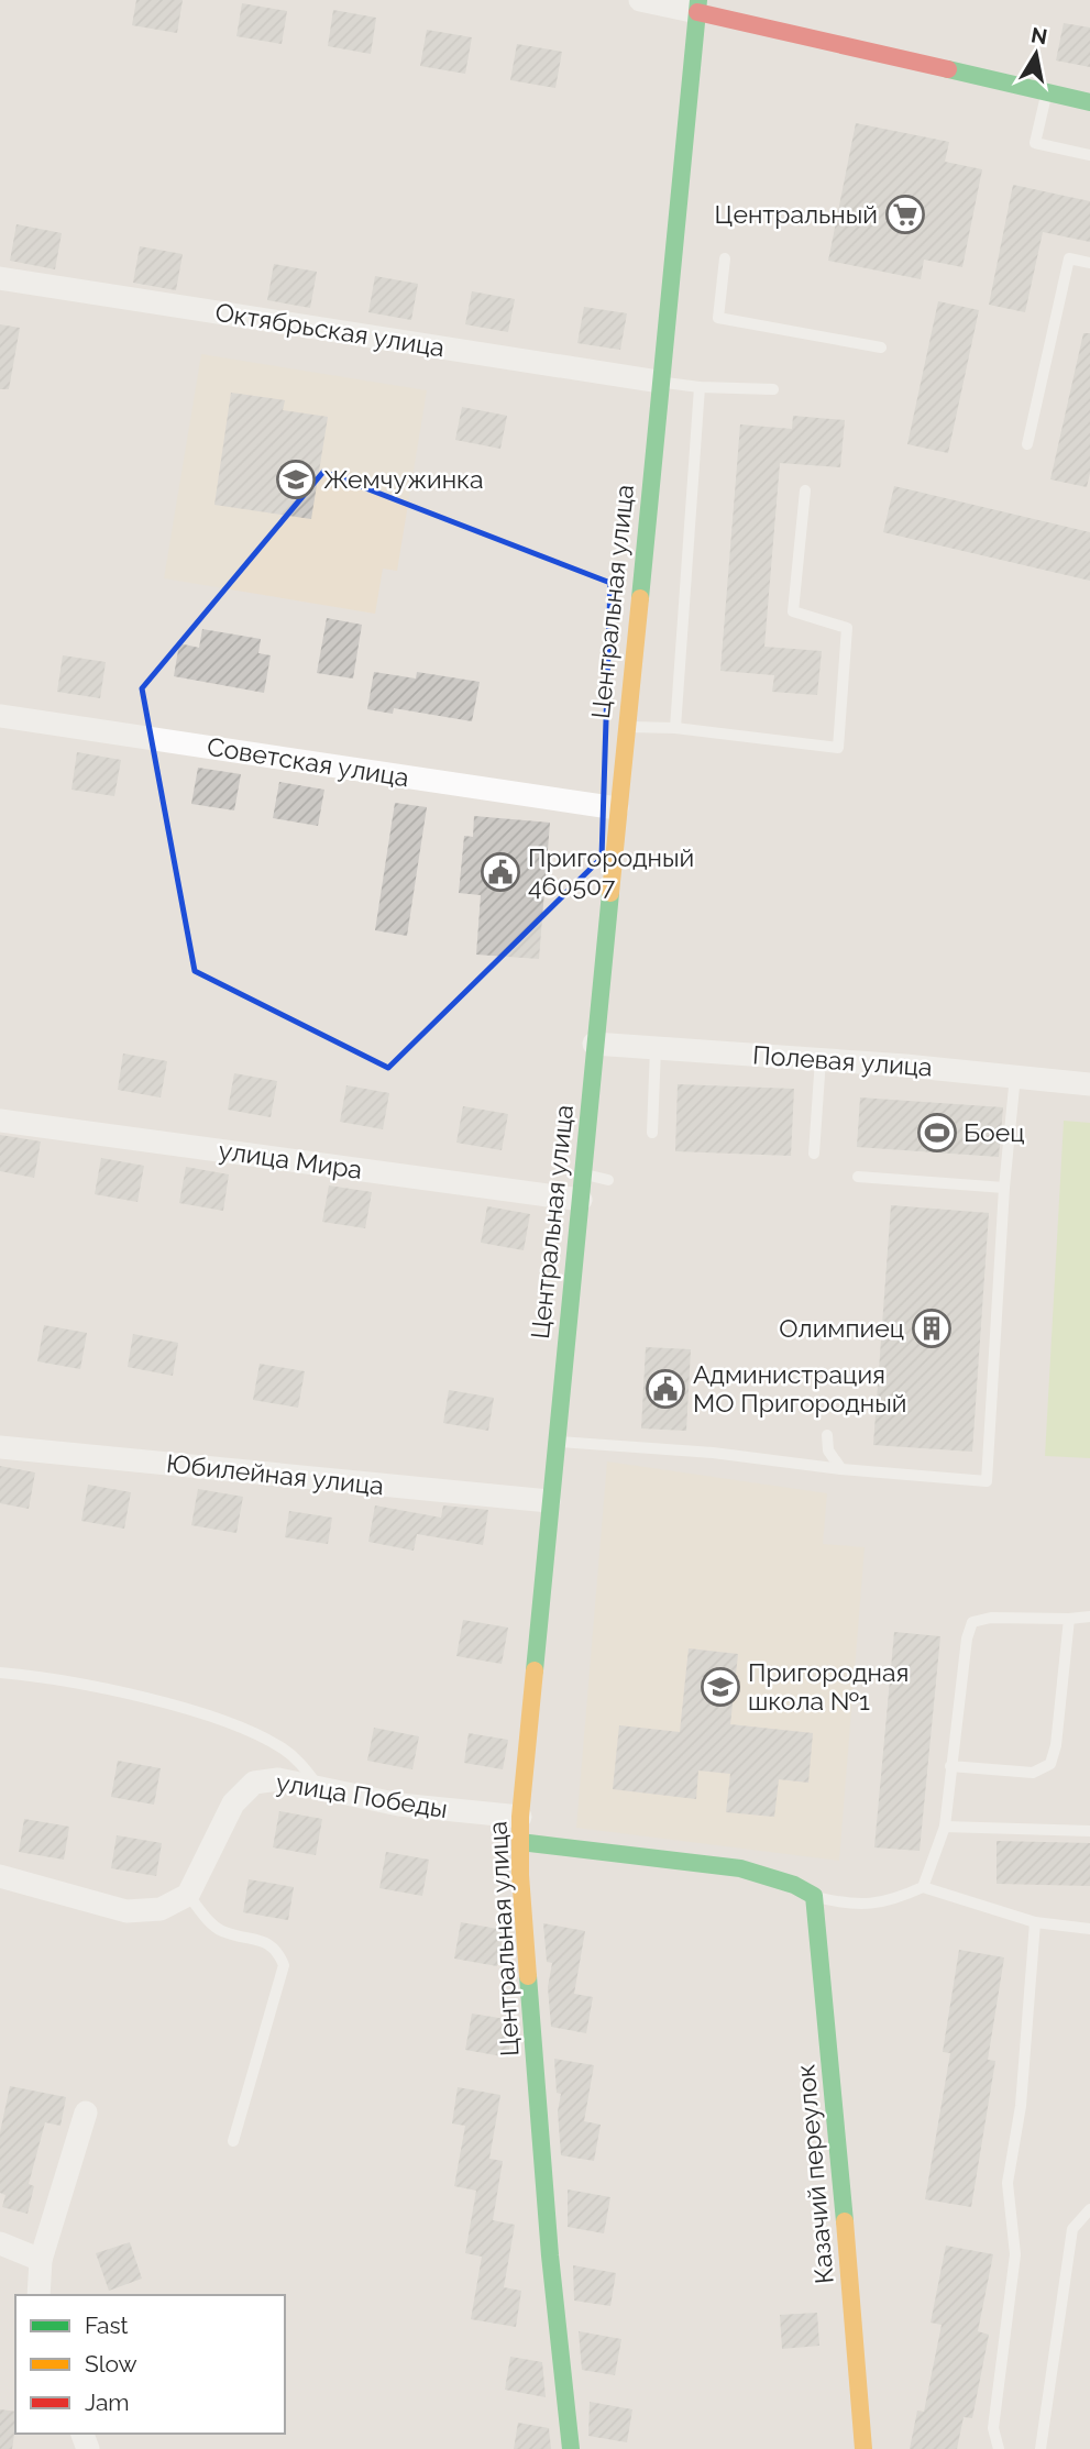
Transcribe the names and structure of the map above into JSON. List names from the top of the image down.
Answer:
{
  "streets": {
    "street": [
      "Октябрьская улица",
      "Центральная улица",
      "Советская улица",
      "Полевая улица",
      "улица Мира",
      "Юбилейная улица",
      "улица Победы",
      "Казачий переулок"
    ]
  },
  "crossings": [
    ["Октябрьская улица", "Центральная улица"],
    ["Центральная улица", "Советская улица"],
    ["Центральная улица", "Полевая улица"],
    ["Центральная улица", "улица Мира"],
    ["Центральная улица", "Юбилейная улица"],
    ["Центральная улица", "улица Победы"]
  ],
  "places": {
    "supermarket": ["Центральный"],
    "school or university": ["Жемчужинка", "Пригородная школа №1"],
    "public building": ["Пригородный 460507", "Администрация МО Пригородный"],
    "sports": ["Боец"],
    "building": ["Олимпиец"]
  },
  "legend": ["Fast", "Slow", "Jam"],
  "north": "top"
}
